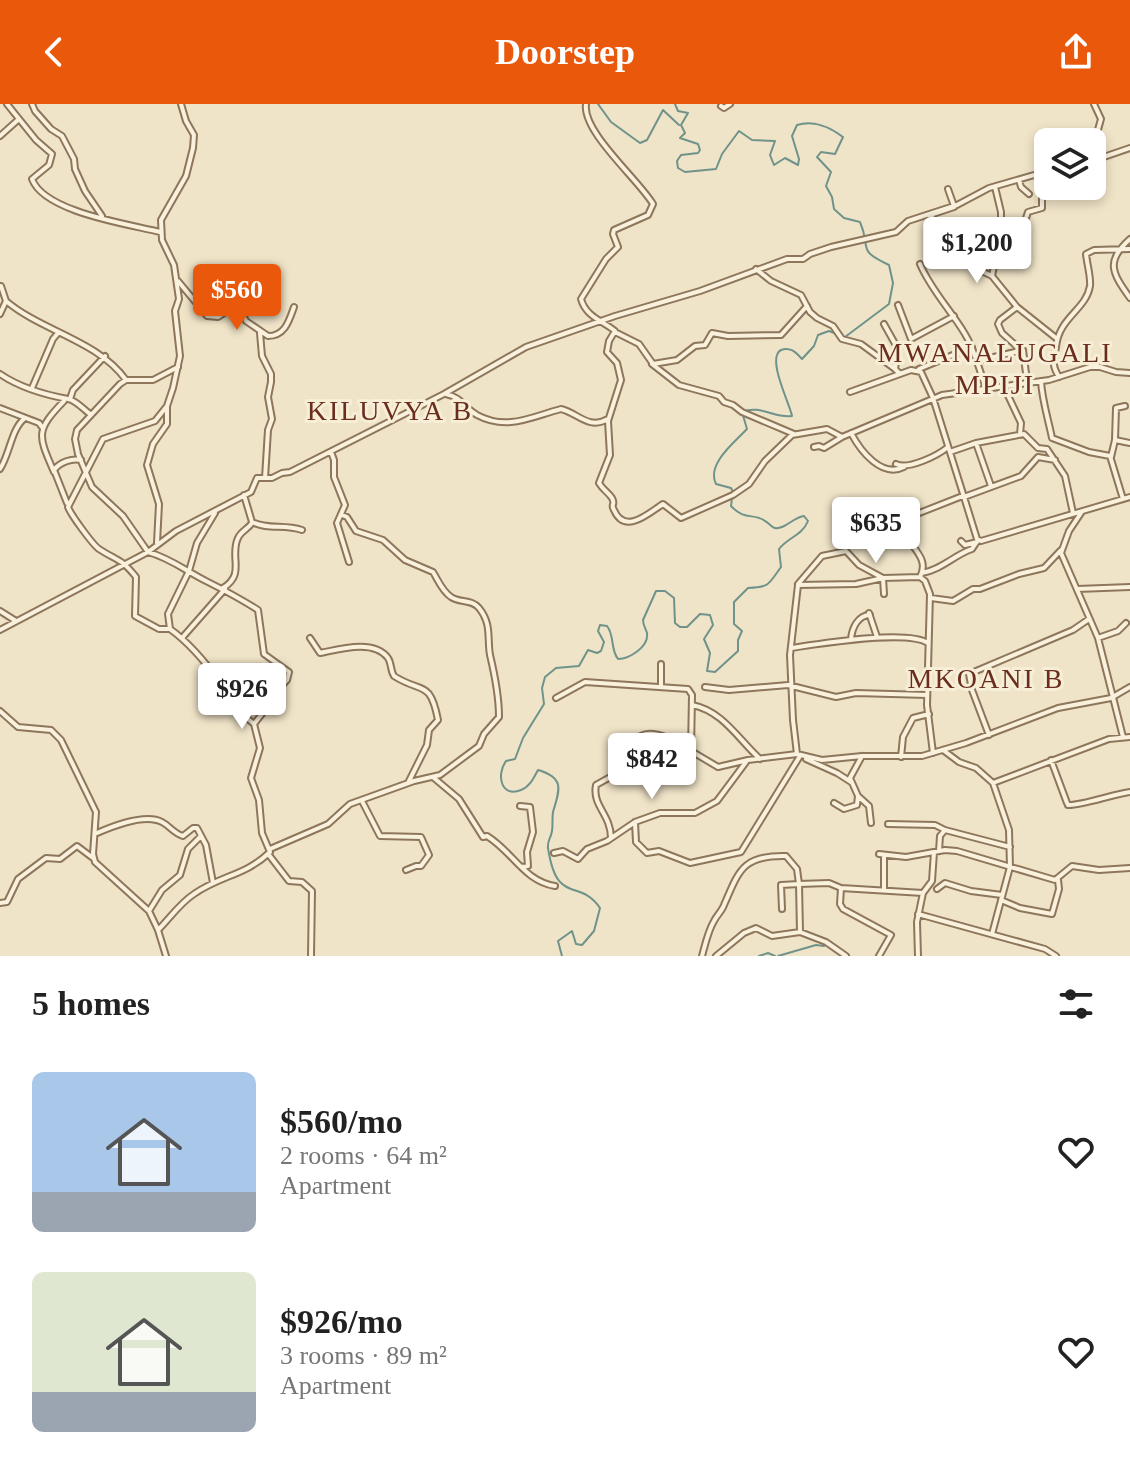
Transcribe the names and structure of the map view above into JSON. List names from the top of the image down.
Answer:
{
  "districts": ["MWANALUGALI MPIJI", "KILUVYA B", "MKOANI B"],
  "page": {
    "header": "Doorstep",
    "price": [
      "$1,200",
      "$560",
      "$635",
      "$926",
      "$842"
    ],
    "heading": "5 homes",
    "list": [
      {
        "name": "$560/mo",
        "note": "2 rooms · 64 m² · Apartment"
      },
      {
        "name": "$926/mo",
        "note": "3 rooms · 89 m² · Apartment"
      }
    ]
  }
}
